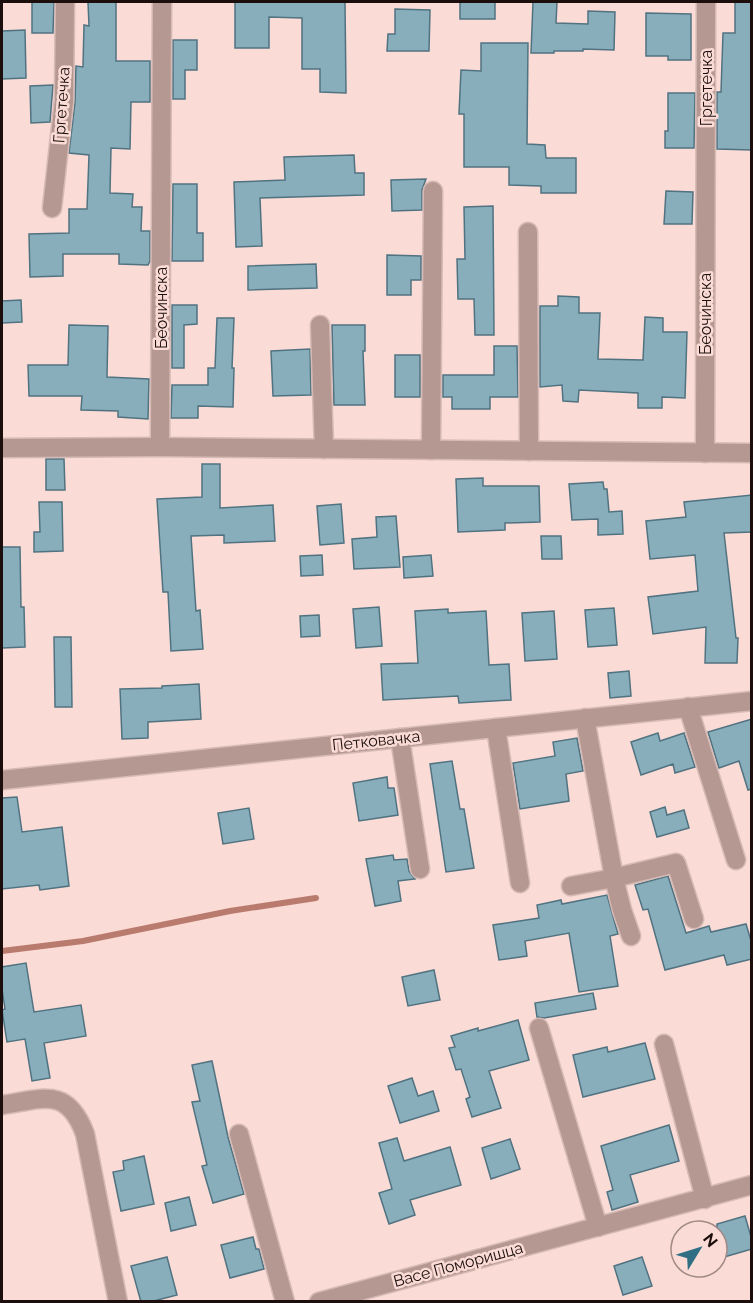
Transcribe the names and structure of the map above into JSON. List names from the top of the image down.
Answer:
{
  "streets": {
    "street": [
      "Гргетечка",
      "Беочинска",
      "Петковачка",
      "Васе Поморишца"
    ]
  },
  "crossings": [
    ["Гргетечка", "Беочинска"]
  ],
  "north": "top right"
}
